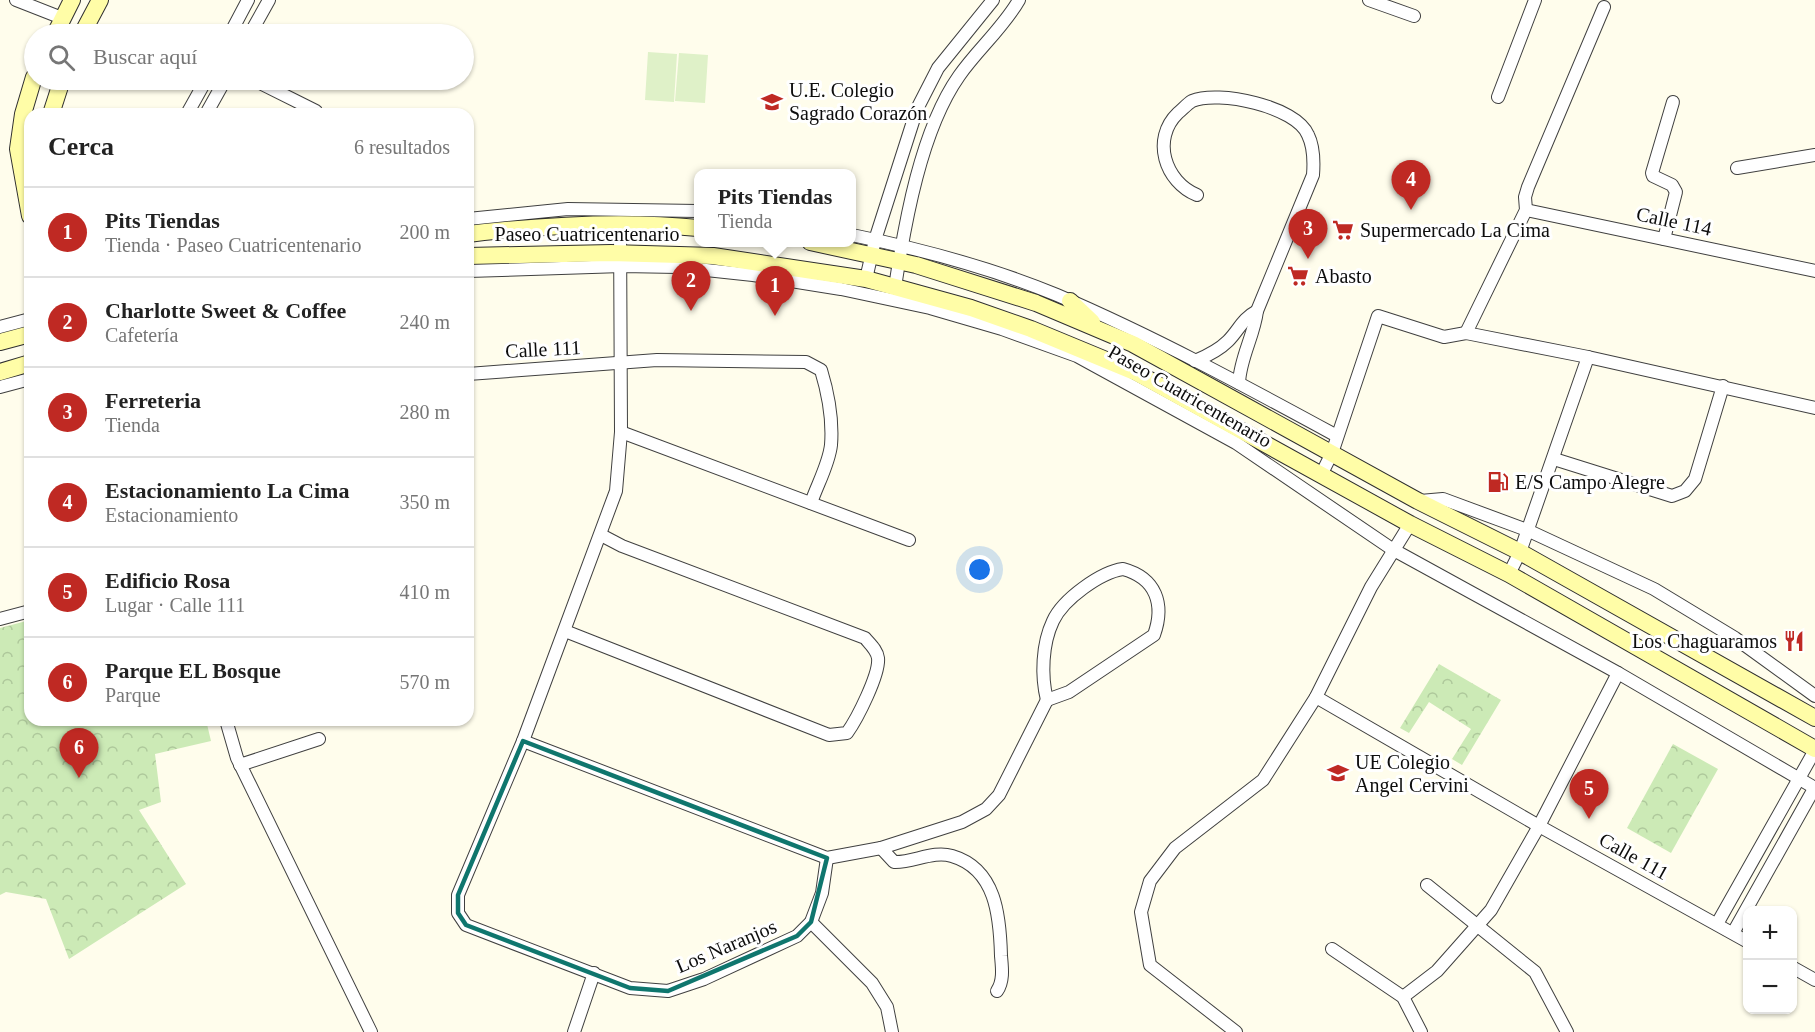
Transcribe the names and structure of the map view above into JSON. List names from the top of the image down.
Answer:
{
  "streets": {
    "street": [
      "Calle 114",
      "Paseo Cuatricentenario",
      "Calle 111",
      "Los Naranjos"
    ]
  },
  "places": {
    "school or university": ["U.E. Colegio Sagrado Corazón", "UE Colegio Angel Cervini"],
    "supermarket": ["Supermercado La Cima", "Abasto"],
    "fuel station": ["E/S Campo Alegre"],
    "restaurant": ["Los Chaguaramos"]
  },
  "page": {
    "search": "Buscar aquí",
    "heading": ["Cerca", "6 resultados"],
    "pins": [
      "4",
      "3",
      "2",
      "1",
      "6",
      "5"
    ],
    "popup": ["Pits Tiendas", "Tienda"],
    "list": [
      {
        "mark": "1",
        "name": "Pits Tiendas",
        "note": "Tienda · Paseo Cuatricentenario",
        "value": "200 m"
      },
      {
        "mark": "2",
        "name": "Charlotte Sweet & Coffee",
        "note": "Cafetería",
        "value": "240 m"
      },
      {
        "mark": "3",
        "name": "Ferreteria",
        "note": "Tienda",
        "value": "280 m"
      },
      {
        "mark": "4",
        "name": "Estacionamiento La Cima",
        "note": "Estacionamiento",
        "value": "350 m"
      },
      {
        "mark": "5",
        "name": "Edificio Rosa",
        "note": "Lugar · Calle 111",
        "value": "410 m"
      },
      {
        "mark": "6",
        "name": "Parque EL Bosque",
        "note": "Parque",
        "value": "570 m"
      }
    ],
    "map_buttons": ["+", "−"]
  }
}
